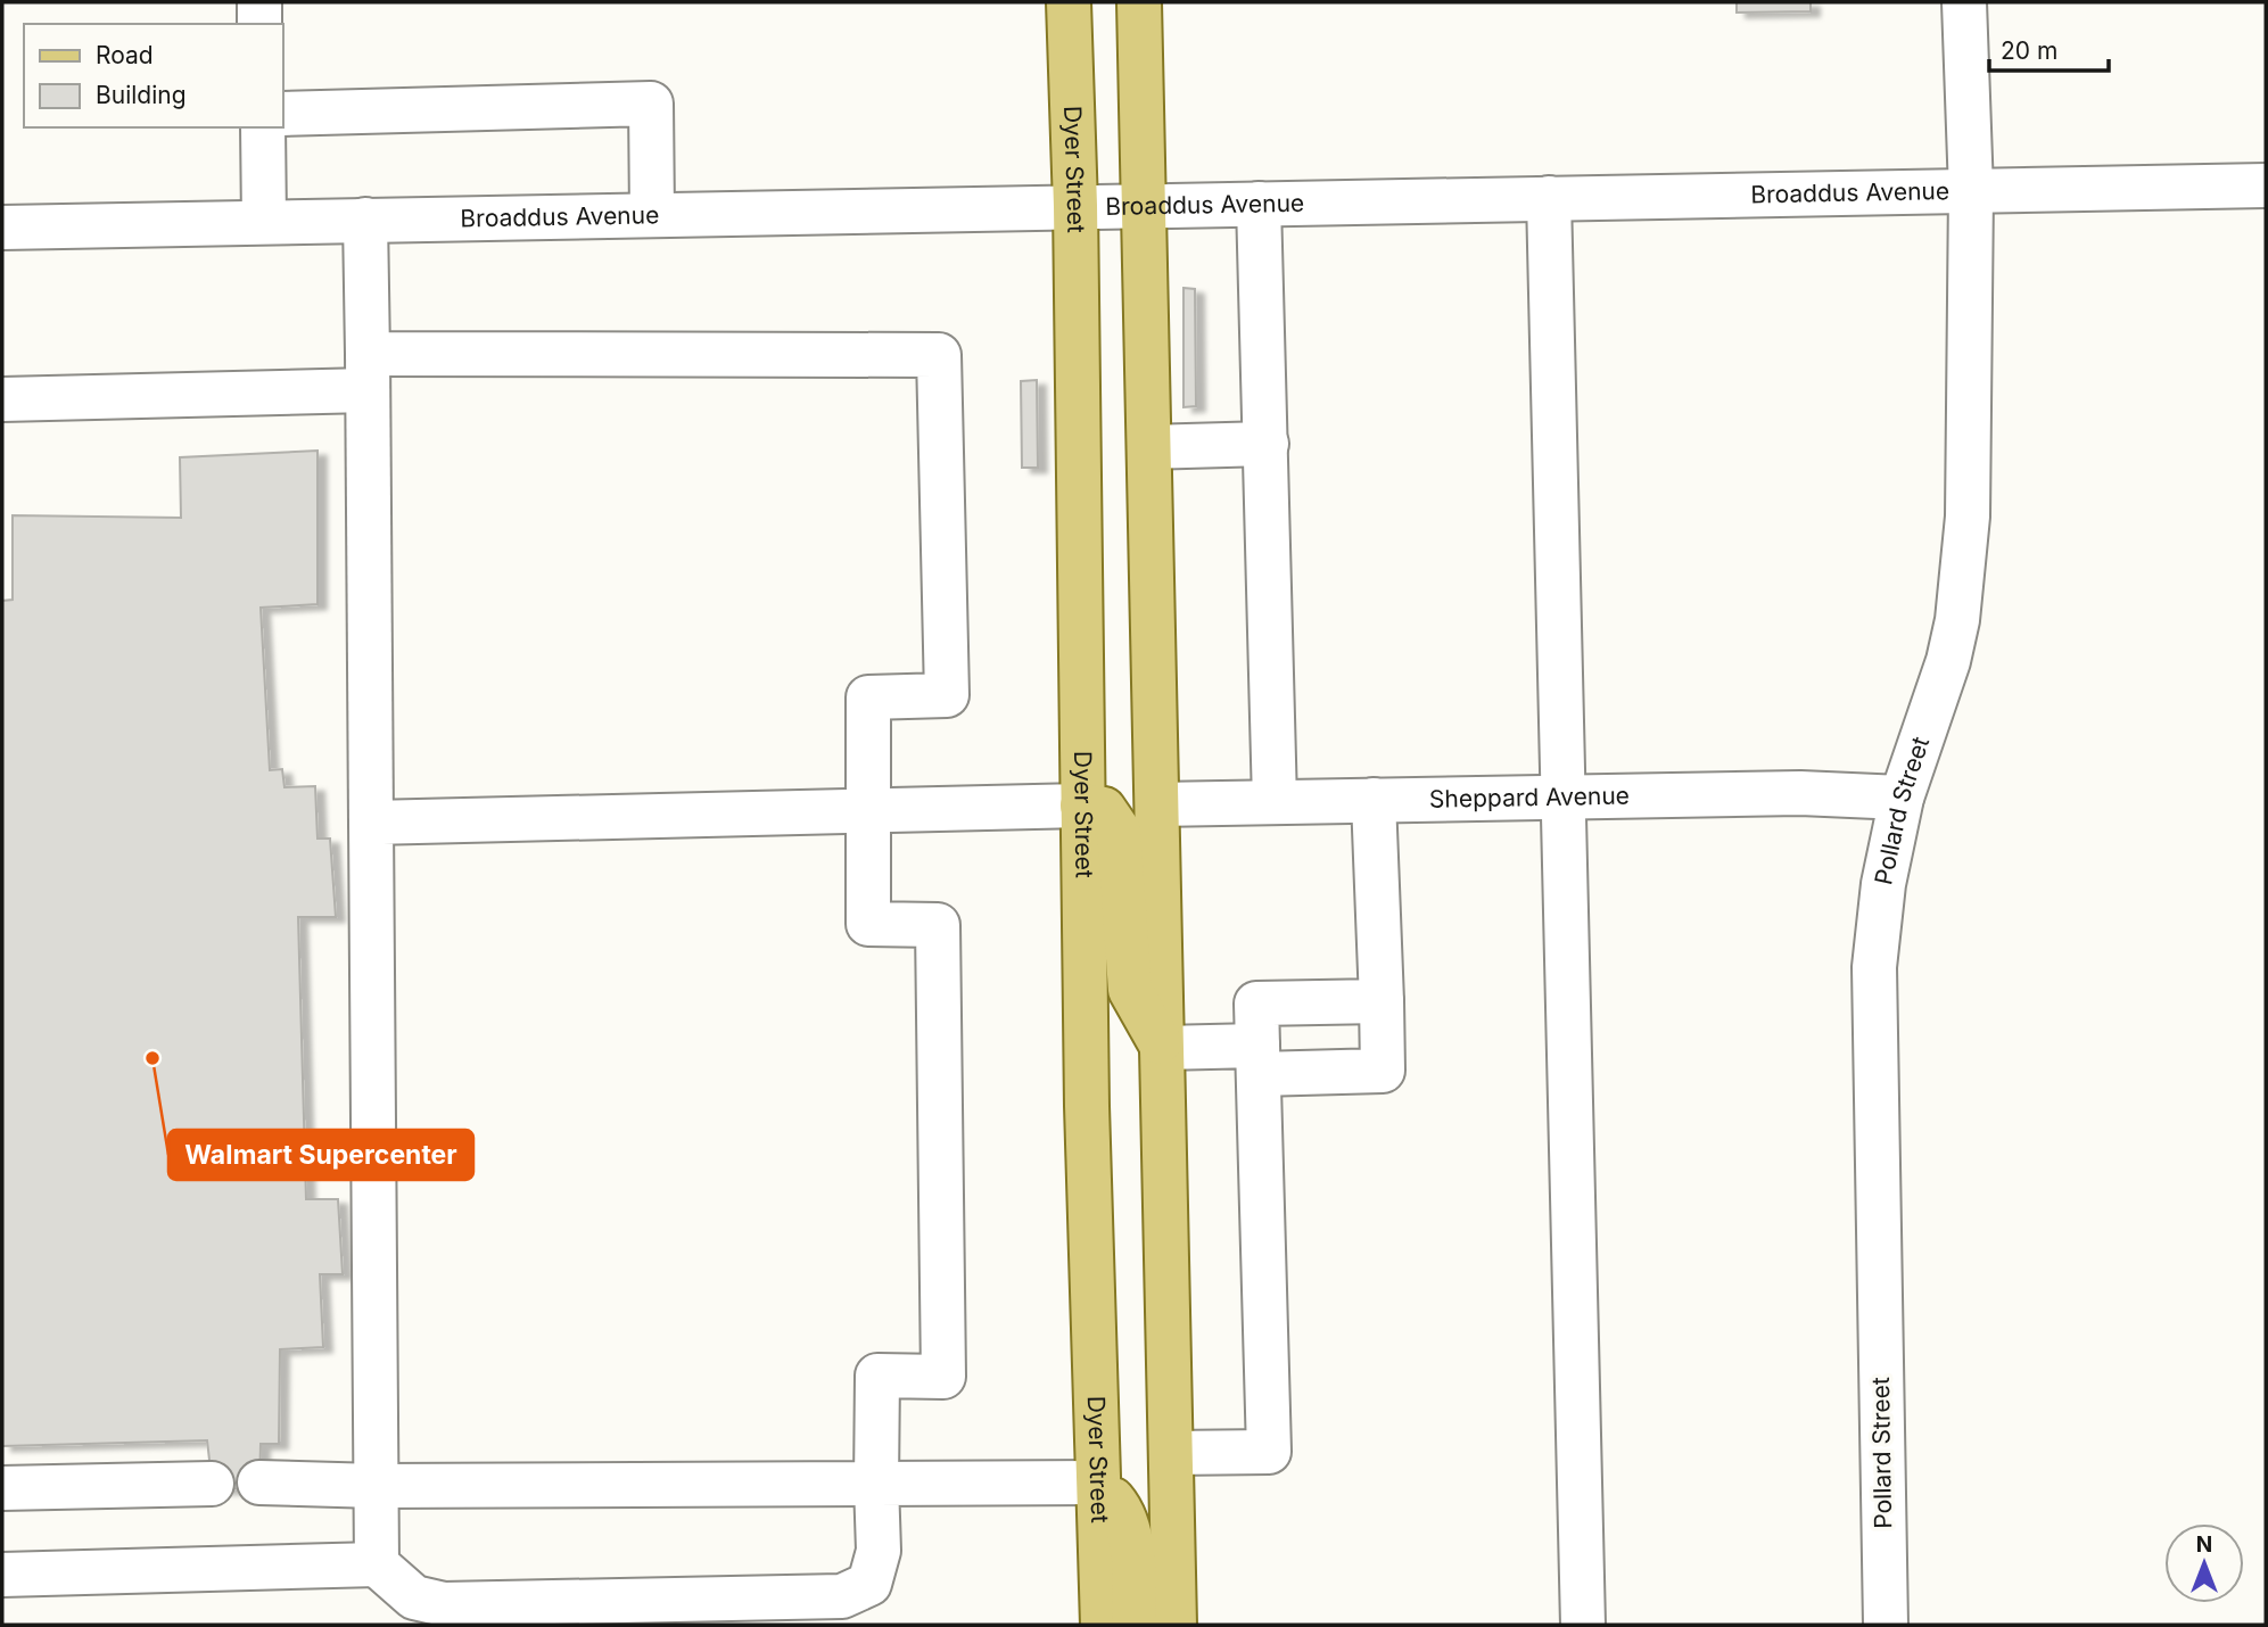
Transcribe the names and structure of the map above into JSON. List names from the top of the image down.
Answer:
{
  "streets": {
    "main road": ["Dyer Street"],
    "street": ["Broaddus Avenue", "Sheppard Avenue", "Pollard Street"]
  },
  "crossings": [
    ["Dyer Street", "Broaddus Avenue"],
    ["Broaddus Avenue", "Pollard Street"],
    ["Sheppard Avenue", "Pollard Street"]
  ],
  "places": ["Walmart Supercenter"],
  "legend": ["Road", "Building"],
  "scale_bar": "20 m",
  "north": "top"
}
